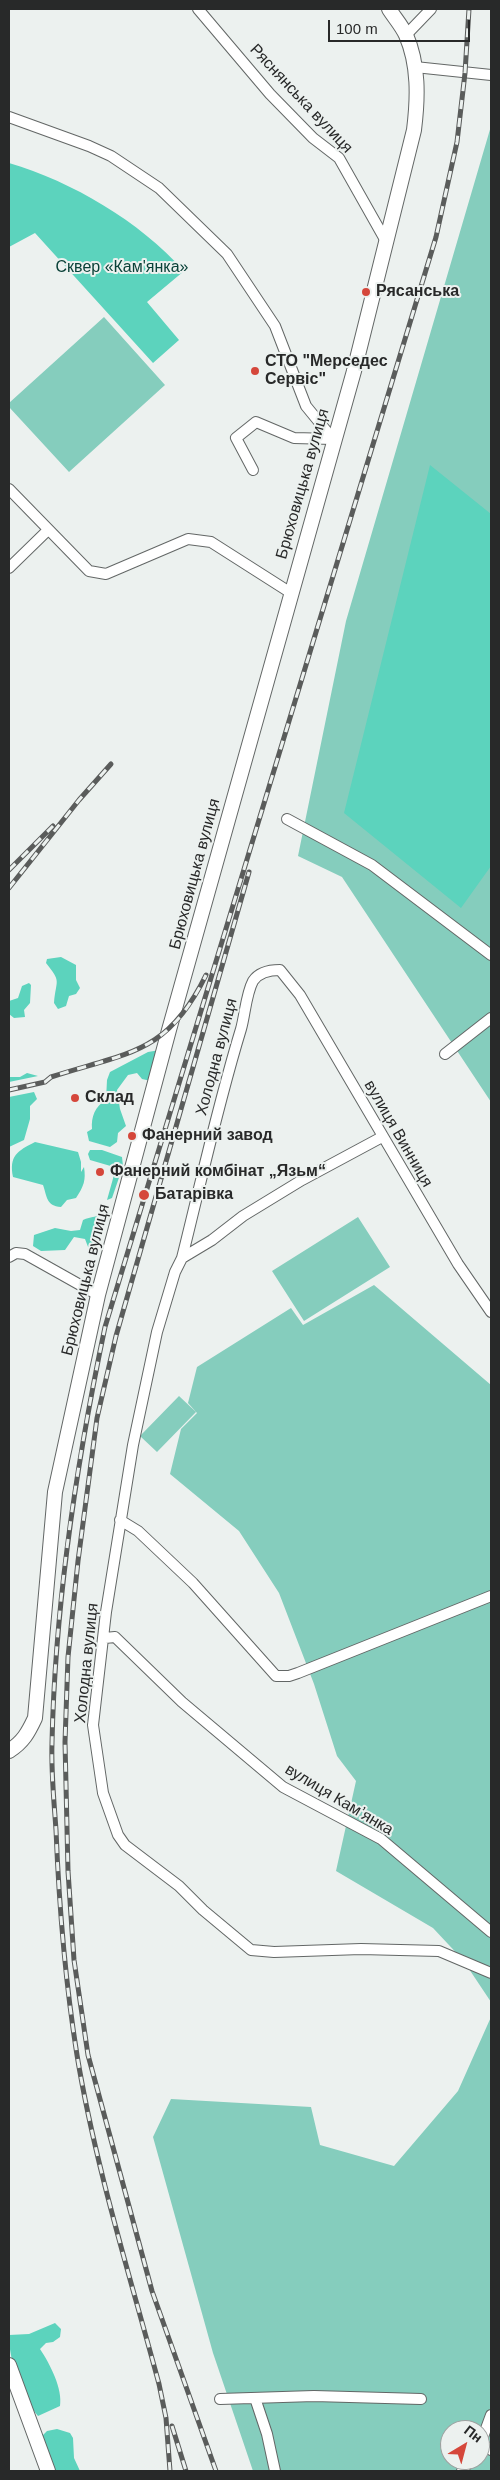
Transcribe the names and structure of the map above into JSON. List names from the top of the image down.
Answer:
{
  "streets": {
    "main road": ["Брюховицька вулиця"],
    "street": [
      "Ряснянська вулиця",
      "Холодна вулиця",
      "вулиця Винниця",
      "вулиця Камʼянка"
    ]
  },
  "crossings": [
    ["Ряснянська вулиця", "Брюховицька вулиця"],
    ["Холодна вулиця", "вулиця Винниця"],
    ["Холодна вулиця", "вулиця Камʼянка"]
  ],
  "parks": ["Сквер «Кам'янка»"],
  "places": [
    "Рясанська",
    "СТО \"Мерседес Сервіс\"",
    "Склад",
    "Фанерний завод",
    "Фанерний комбінат „Язьм“",
    "Батарівка"
  ],
  "scale_bar": "100 m",
  "north": "top right"
}
